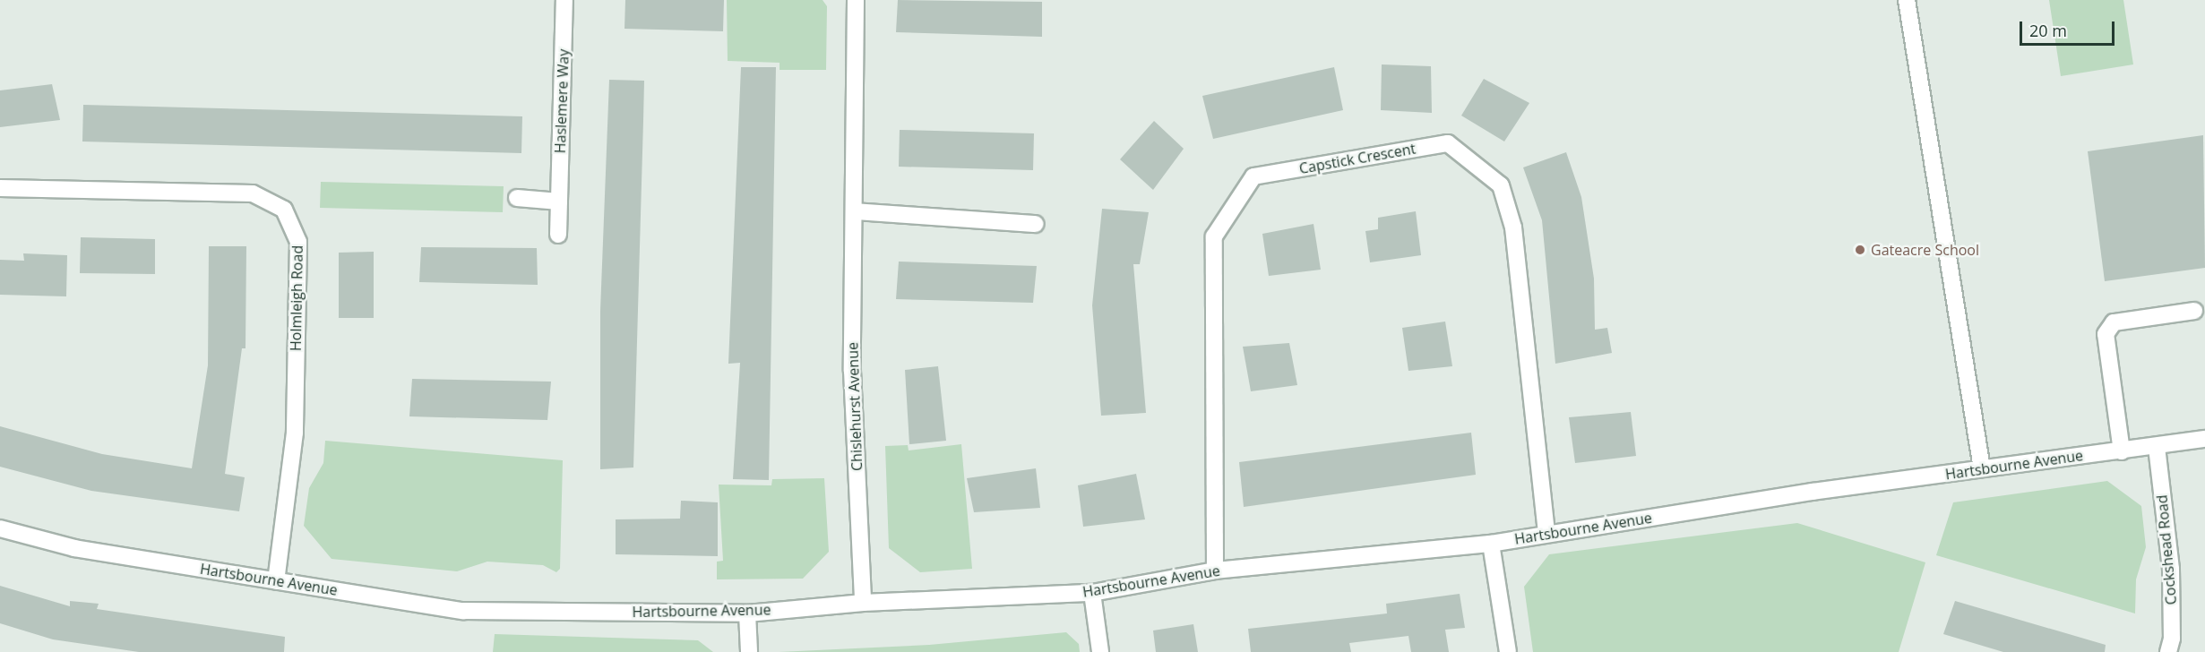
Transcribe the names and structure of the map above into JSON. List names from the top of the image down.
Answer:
{
  "streets": {
    "street": [
      "Haslemere Way",
      "Capstick Crescent",
      "Holmleigh Road",
      "Chislehurst Avenue",
      "Hartsbourne Avenue",
      "Cockshead Road"
    ]
  },
  "crossings": [
    ["Capstick Crescent", "Hartsbourne Avenue"],
    ["Holmleigh Road", "Hartsbourne Avenue"],
    ["Chislehurst Avenue", "Hartsbourne Avenue"],
    ["Hartsbourne Avenue", "Cockshead Road"]
  ],
  "places": ["Gateacre School"],
  "scale_bar": "20 m"
}
